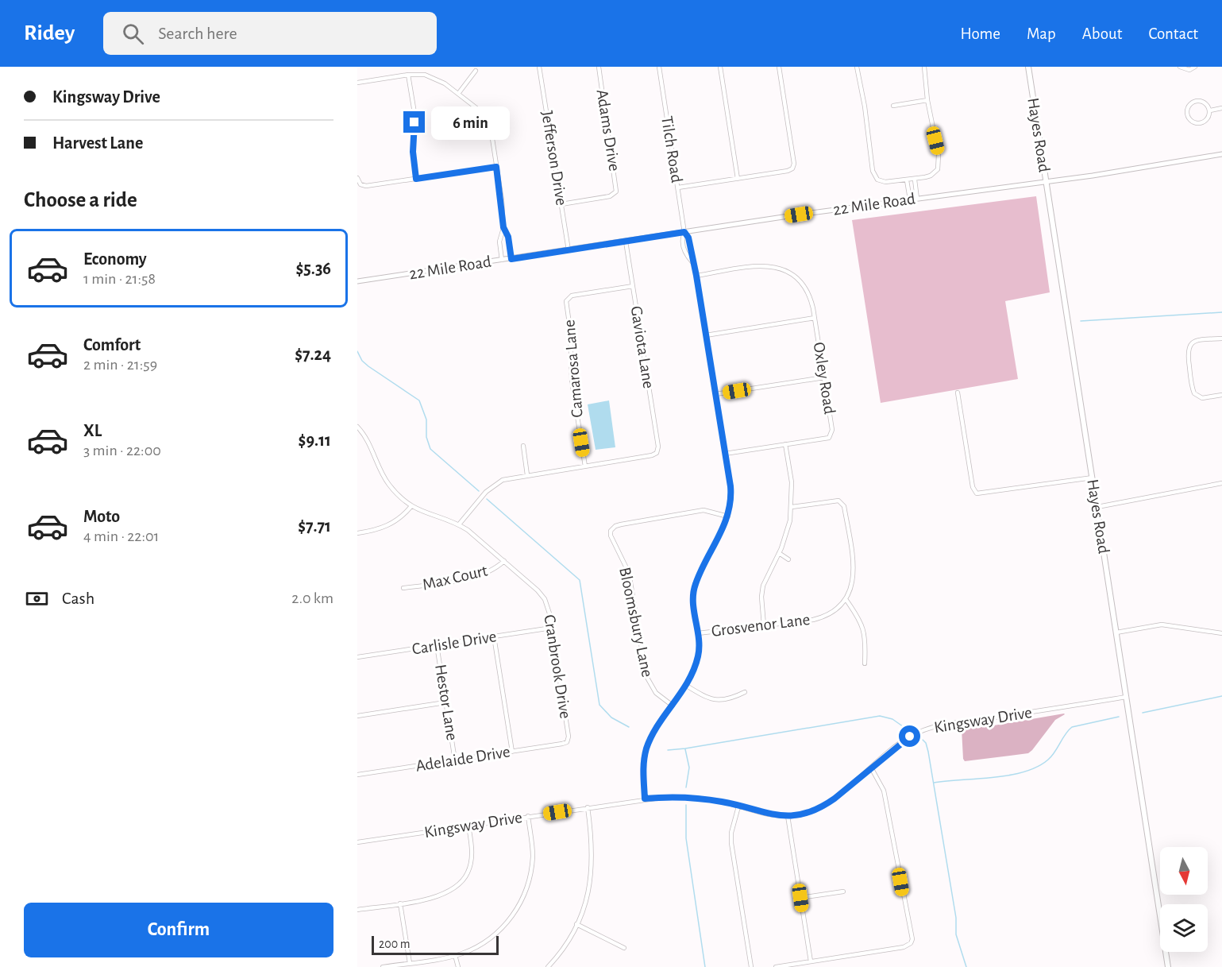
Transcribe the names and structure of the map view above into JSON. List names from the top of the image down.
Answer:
{
  "streets": {
    "main road": ["Hayes Road"],
    "street": [
      "Adams Drive",
      "Tilch Road",
      "Jefferson Drive",
      "22 Mile Road",
      "Gaviota Lane",
      "Camarosa Lane",
      "Oxley Road",
      "Max Court",
      "Bloomsbury Lane",
      "Grosvenor Lane",
      "Carlisle Drive",
      "Cranbrook Drive",
      "Hestor Lane",
      "Kingsway Drive",
      "Adelaide Drive"
    ]
  },
  "crossings": [
    ["Adams Drive", "Jefferson Drive"],
    ["Hayes Road", "22 Mile Road"],
    ["Hayes Road", "Kingsway Drive"],
    ["Tilch Road", "22 Mile Road"],
    ["Tilch Road", "Oxley Road"],
    ["Tilch Road", "Bloomsbury Lane"],
    ["Tilch Road", "Grosvenor Lane"],
    ["Tilch Road", "Kingsway Drive"],
    ["Jefferson Drive", "22 Mile Road"],
    ["22 Mile Road", "Gaviota Lane"],
    ["Gaviota Lane", "Camarosa Lane"],
    ["Max Court", "Cranbrook Drive"],
    ["Carlisle Drive", "Cranbrook Drive"],
    ["Carlisle Drive", "Hestor Lane"],
    ["Cranbrook Drive", "Adelaide Drive"],
    ["Hestor Lane", "Adelaide Drive"]
  ],
  "scale_bar": "200 m",
  "north": "bottom",
  "page": {
    "header": "Ridey",
    "search": "Search here",
    "nav": [
      "Home",
      "Map",
      "About",
      "Contact"
    ],
    "banner": ["Kingsway Drive", "Harvest Lane"],
    "bubble": "6 min",
    "heading": "Choose a ride",
    "list": [
      {
        "name": "Economy",
        "note": "1 min · 21:58",
        "value": "$5.36"
      },
      {
        "name": "Comfort",
        "note": "2 min · 21:59",
        "value": "$7.24"
      },
      {
        "name": "XL",
        "note": "3 min · 22:00",
        "value": "$9.11"
      },
      {
        "name": "Moto",
        "note": "4 min · 22:01",
        "value": "$7.71"
      }
    ],
    "pay": ["Cash", "2.0 km"],
    "buttons": "Confirm",
    "scale": "200 m"
  }
}
